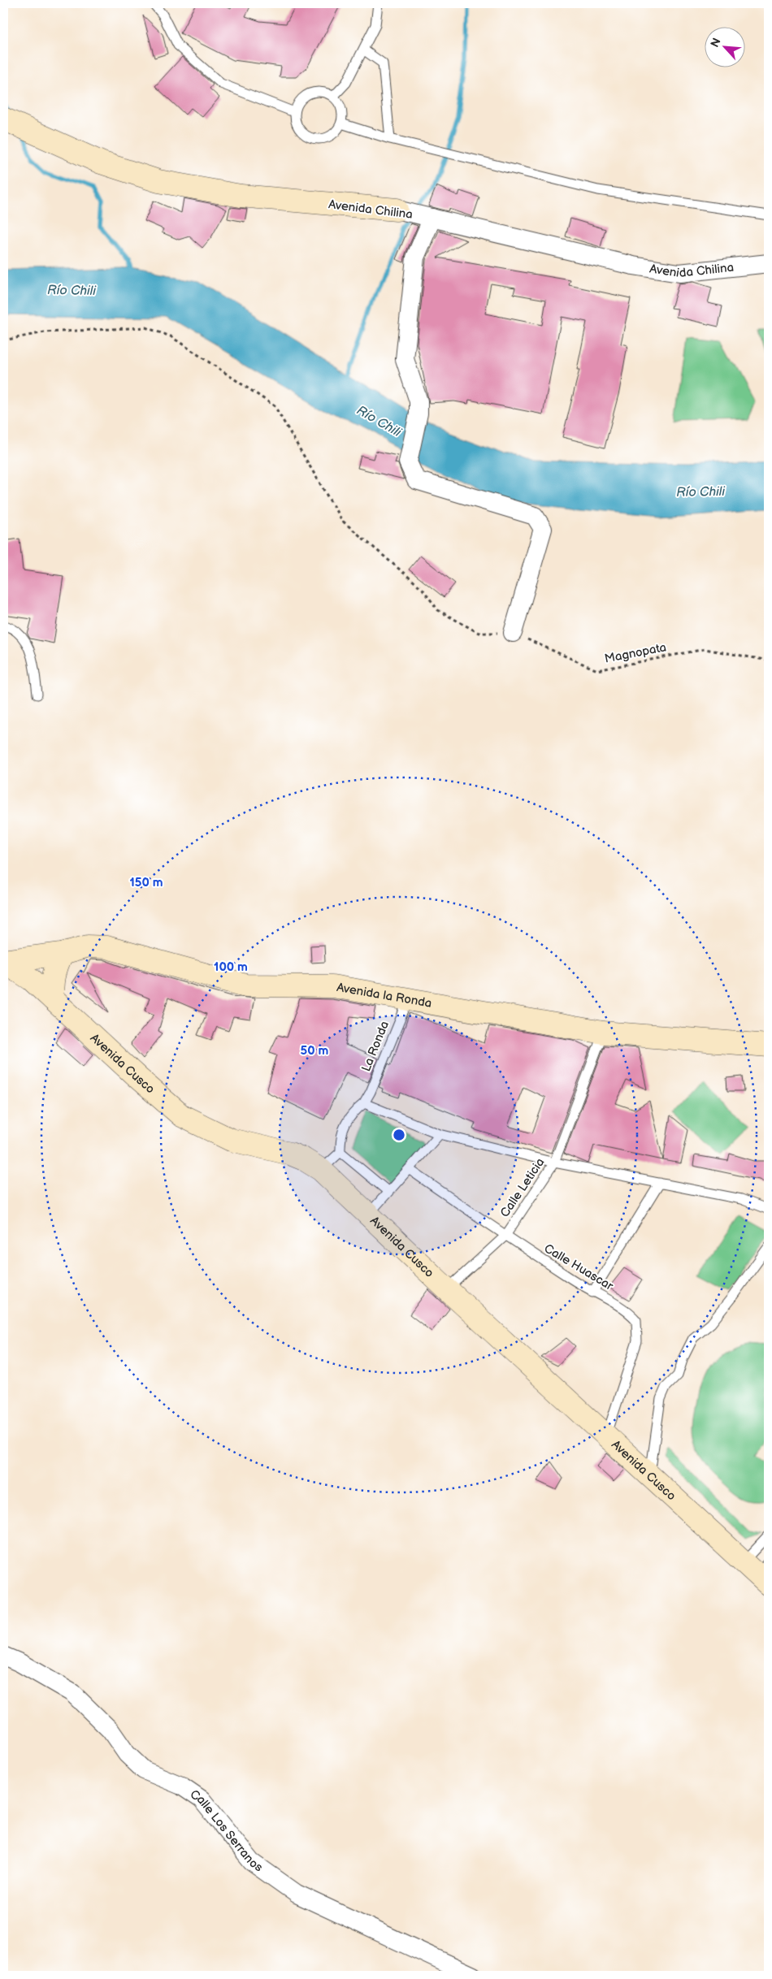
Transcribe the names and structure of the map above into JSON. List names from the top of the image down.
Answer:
{
  "streets": {
    "street": [
      "Avenida Chilina",
      "Avenida la Ronda",
      "Avenida Cusco",
      "Calle Los Serranos"
    ],
    "lane": ["La Ronda", "Calle Leticia", "Calle Huascar"],
    "path": ["Magnopata"]
  },
  "crossings": [
    ["Avenida la Ronda", "La Ronda"],
    ["Avenida la Ronda", "Avenida Cusco"],
    ["Avenida la Ronda", "Calle Leticia"],
    ["Avenida Cusco", "Calle Leticia"],
    ["Avenida Cusco", "Calle Huascar"],
    ["Calle Leticia", "Calle Huascar"]
  ],
  "water": ["Río Chili"],
  "north": "top left",
  "rings": ["150 m", "100 m", "50 m"]
}
